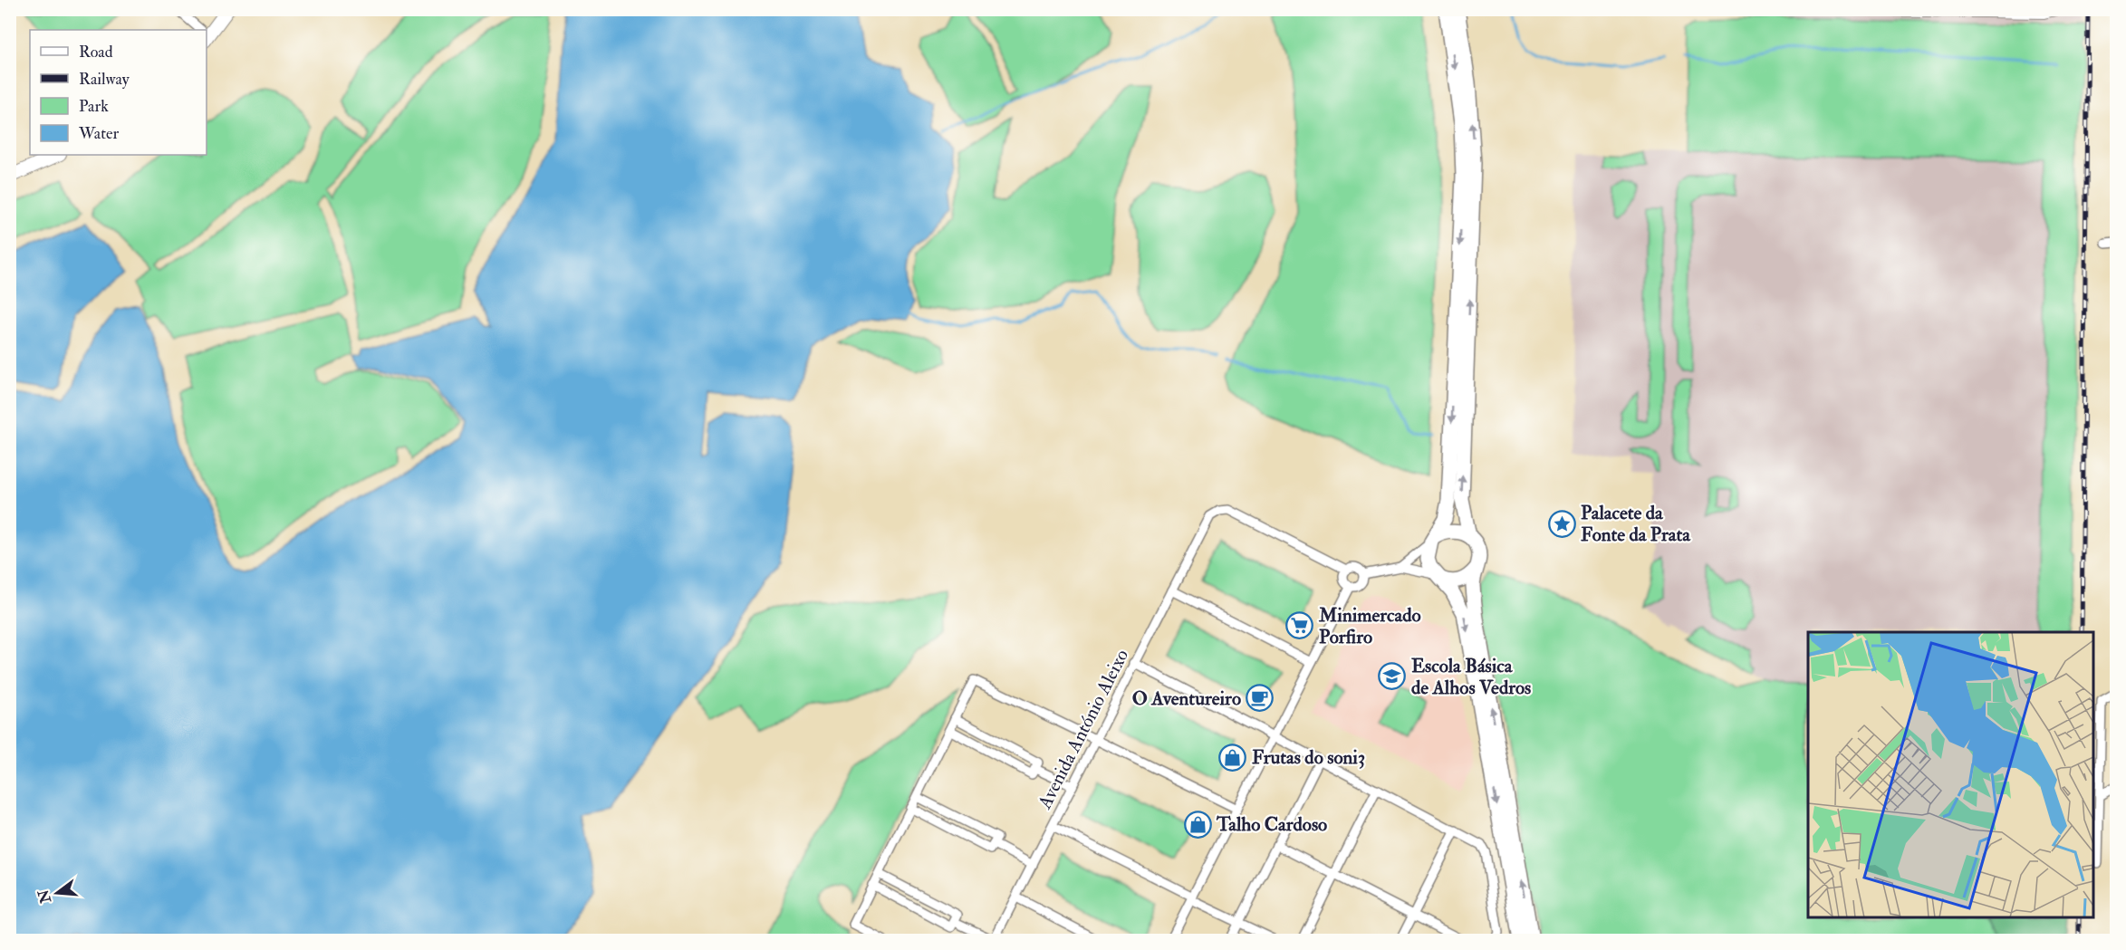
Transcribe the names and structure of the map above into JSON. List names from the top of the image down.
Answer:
{
  "streets": {
    "street": ["Avenida António Aleixo"]
  },
  "places": {
    "place": ["Palacete da Fonte da Prata"],
    "supermarket": ["Minimercado Porfiro"],
    "school or university": ["Escola Básica de Alhos Vedros"],
    "cafe": ["O Aventureiro"],
    "shop": ["Frutas do soni3", "Talho Cardoso"]
  },
  "legend": [
    "Road",
    "Railway",
    "Park",
    "Water"
  ],
  "north": "left"
}
